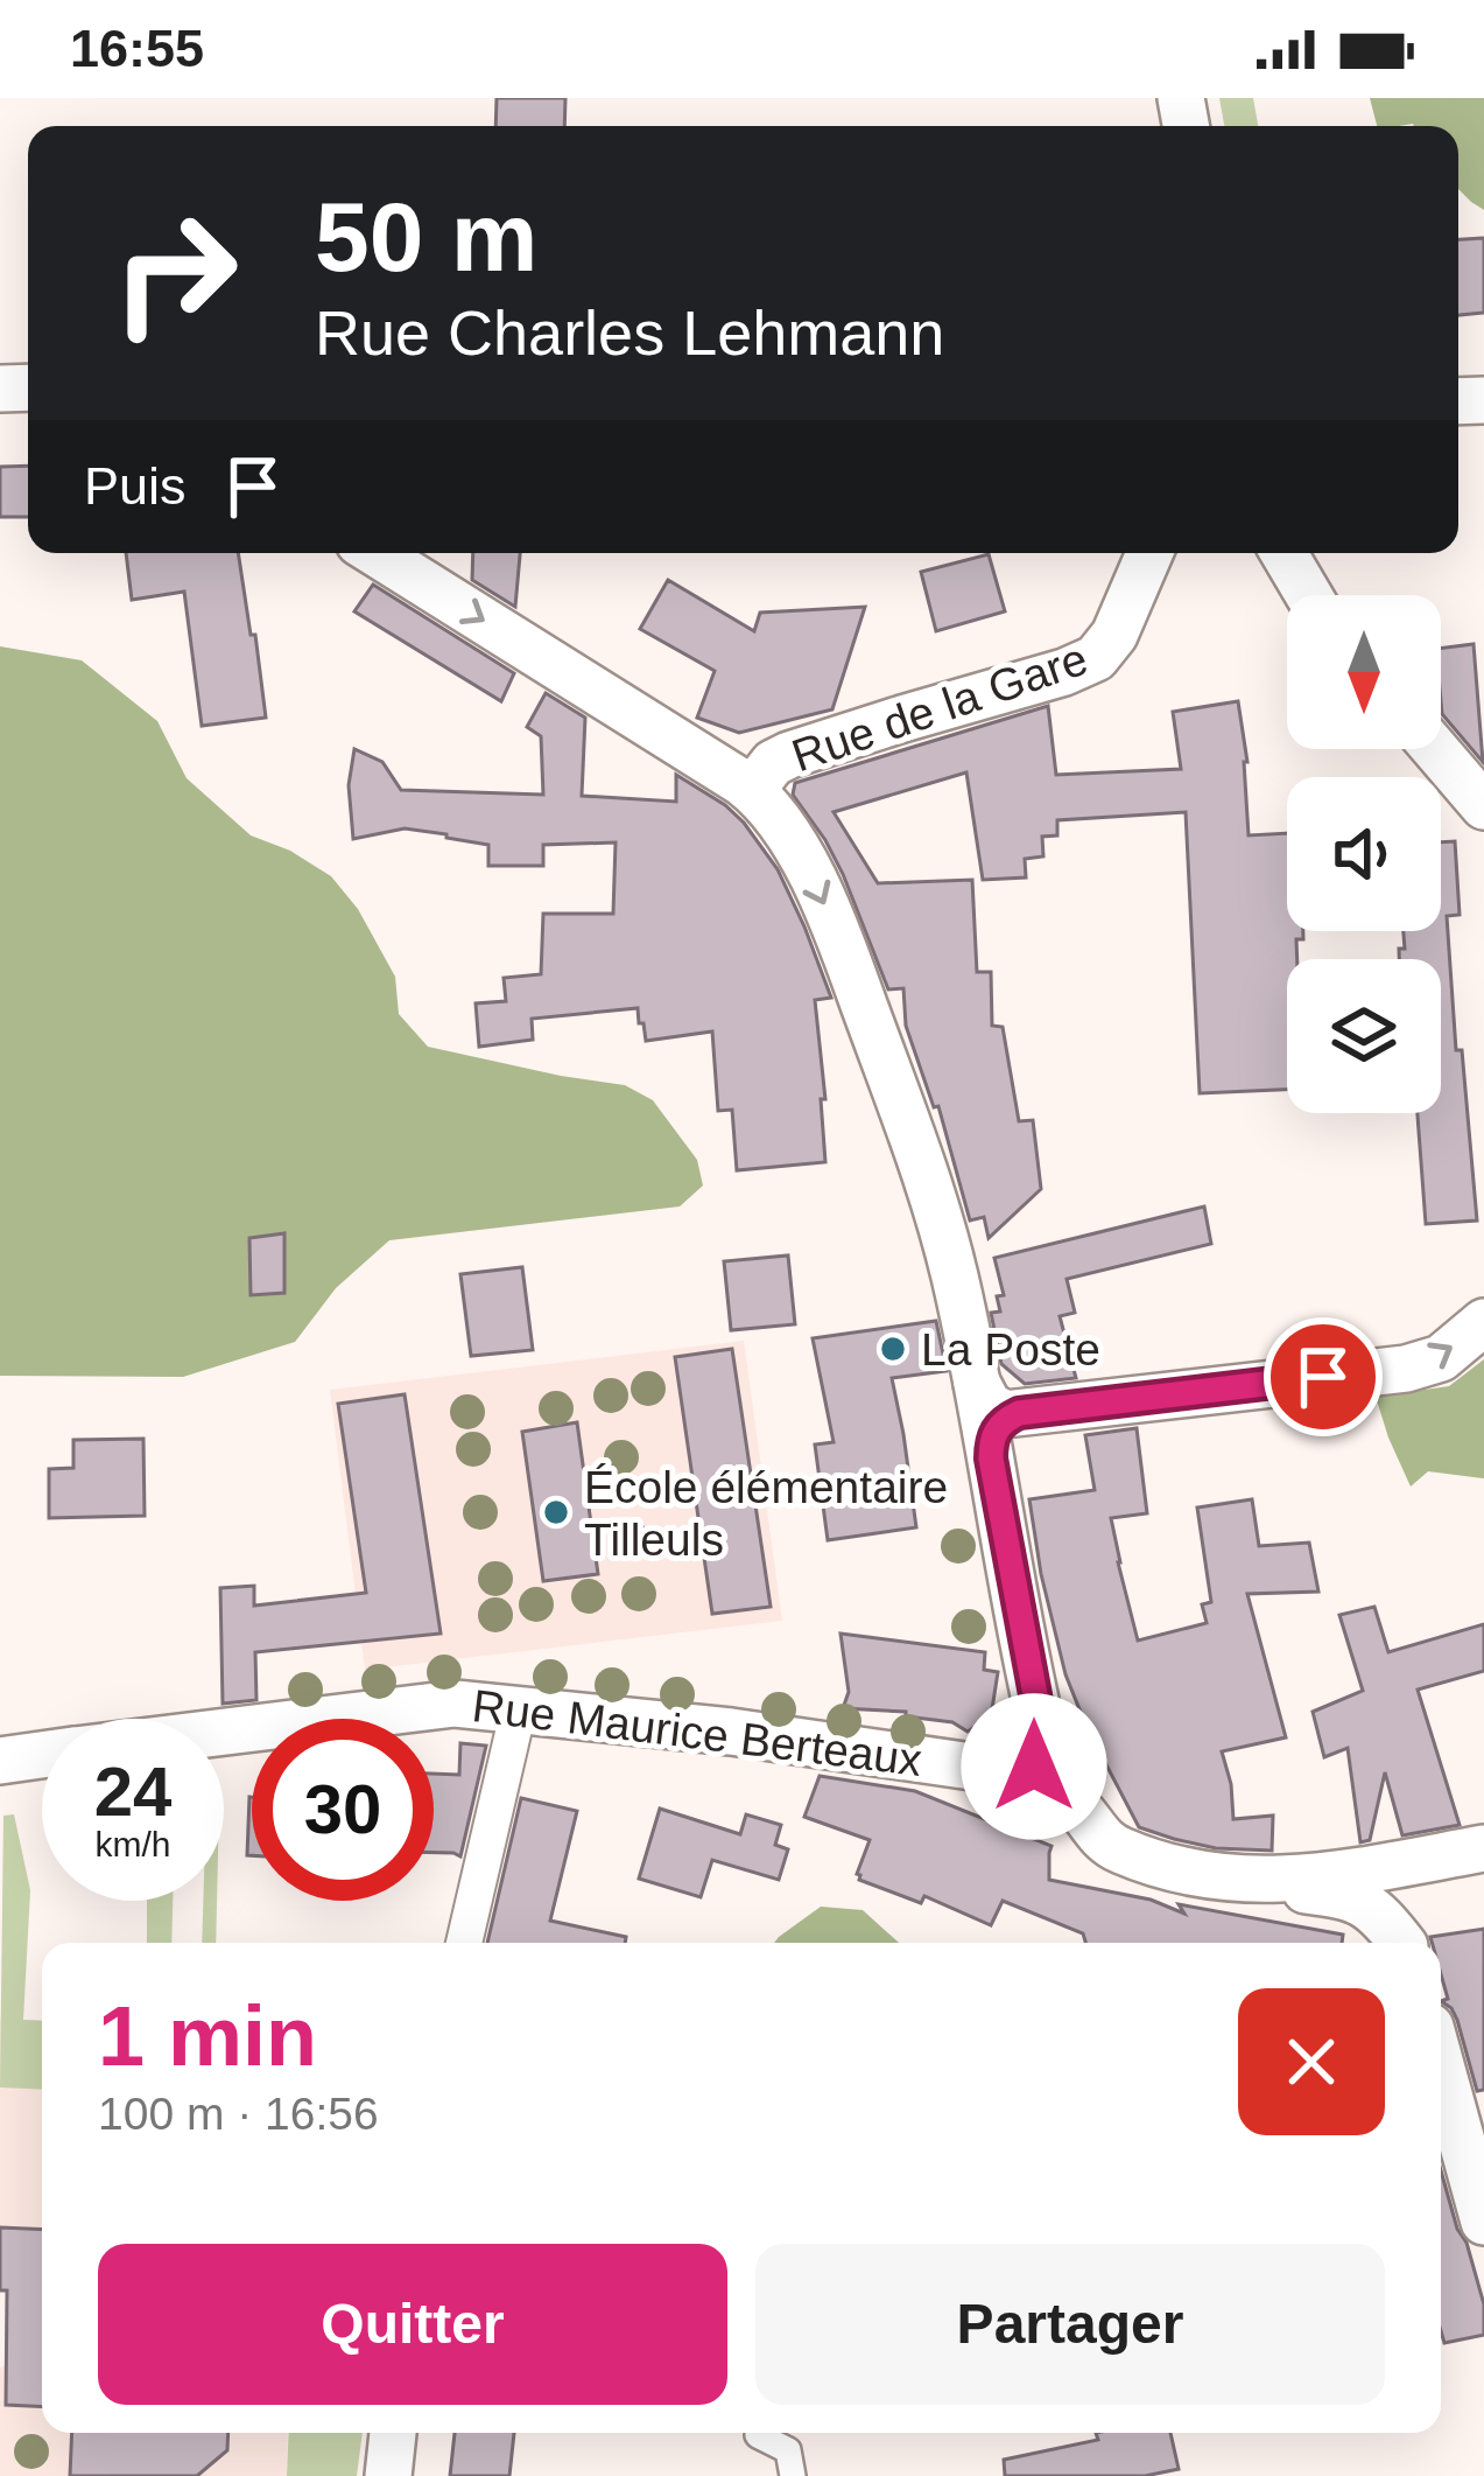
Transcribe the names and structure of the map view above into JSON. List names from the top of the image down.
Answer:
{
  "streets": {
    "street": ["Rue de la Gare", "Rue Maurice Berteaux"]
  },
  "places": ["La Poste", "École élémentaire Tilleuls"],
  "north": "bottom",
  "page": {
    "status": "16:55",
    "turn": ["50 m", "Rue Charles Lehmann"],
    "then": "Puis",
    "speed": "24 km/h",
    "limit": "30",
    "heading": ["1 min", "100 m · 16:56"],
    "buttons": ["Quitter", "Partager"]
  }
}
